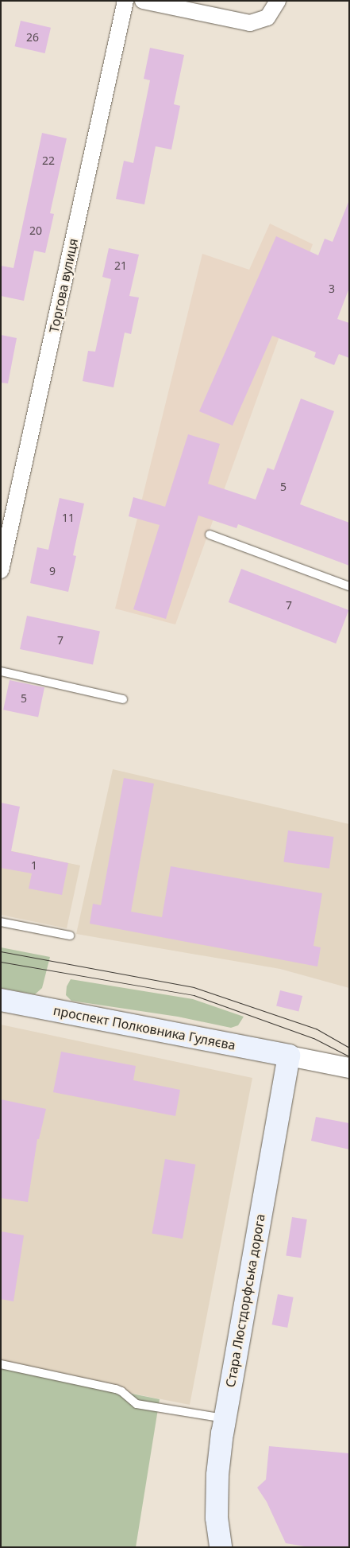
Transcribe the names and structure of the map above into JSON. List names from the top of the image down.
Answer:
{
  "streets": {
    "main road": ["проспект Полковника Гуляєва", "Стара Люстдорфська дорога"],
    "street": ["Торгова вулиця"]
  },
  "crossings": [
    ["проспект Полковника Гуляєва", "Стара Люстдорфська дорога"]
  ],
  "house_numbers": [
    "26",
    "22",
    "20",
    "21",
    "3",
    "5",
    "11",
    "9",
    "7",
    "7",
    "5",
    "1"
  ]
}
